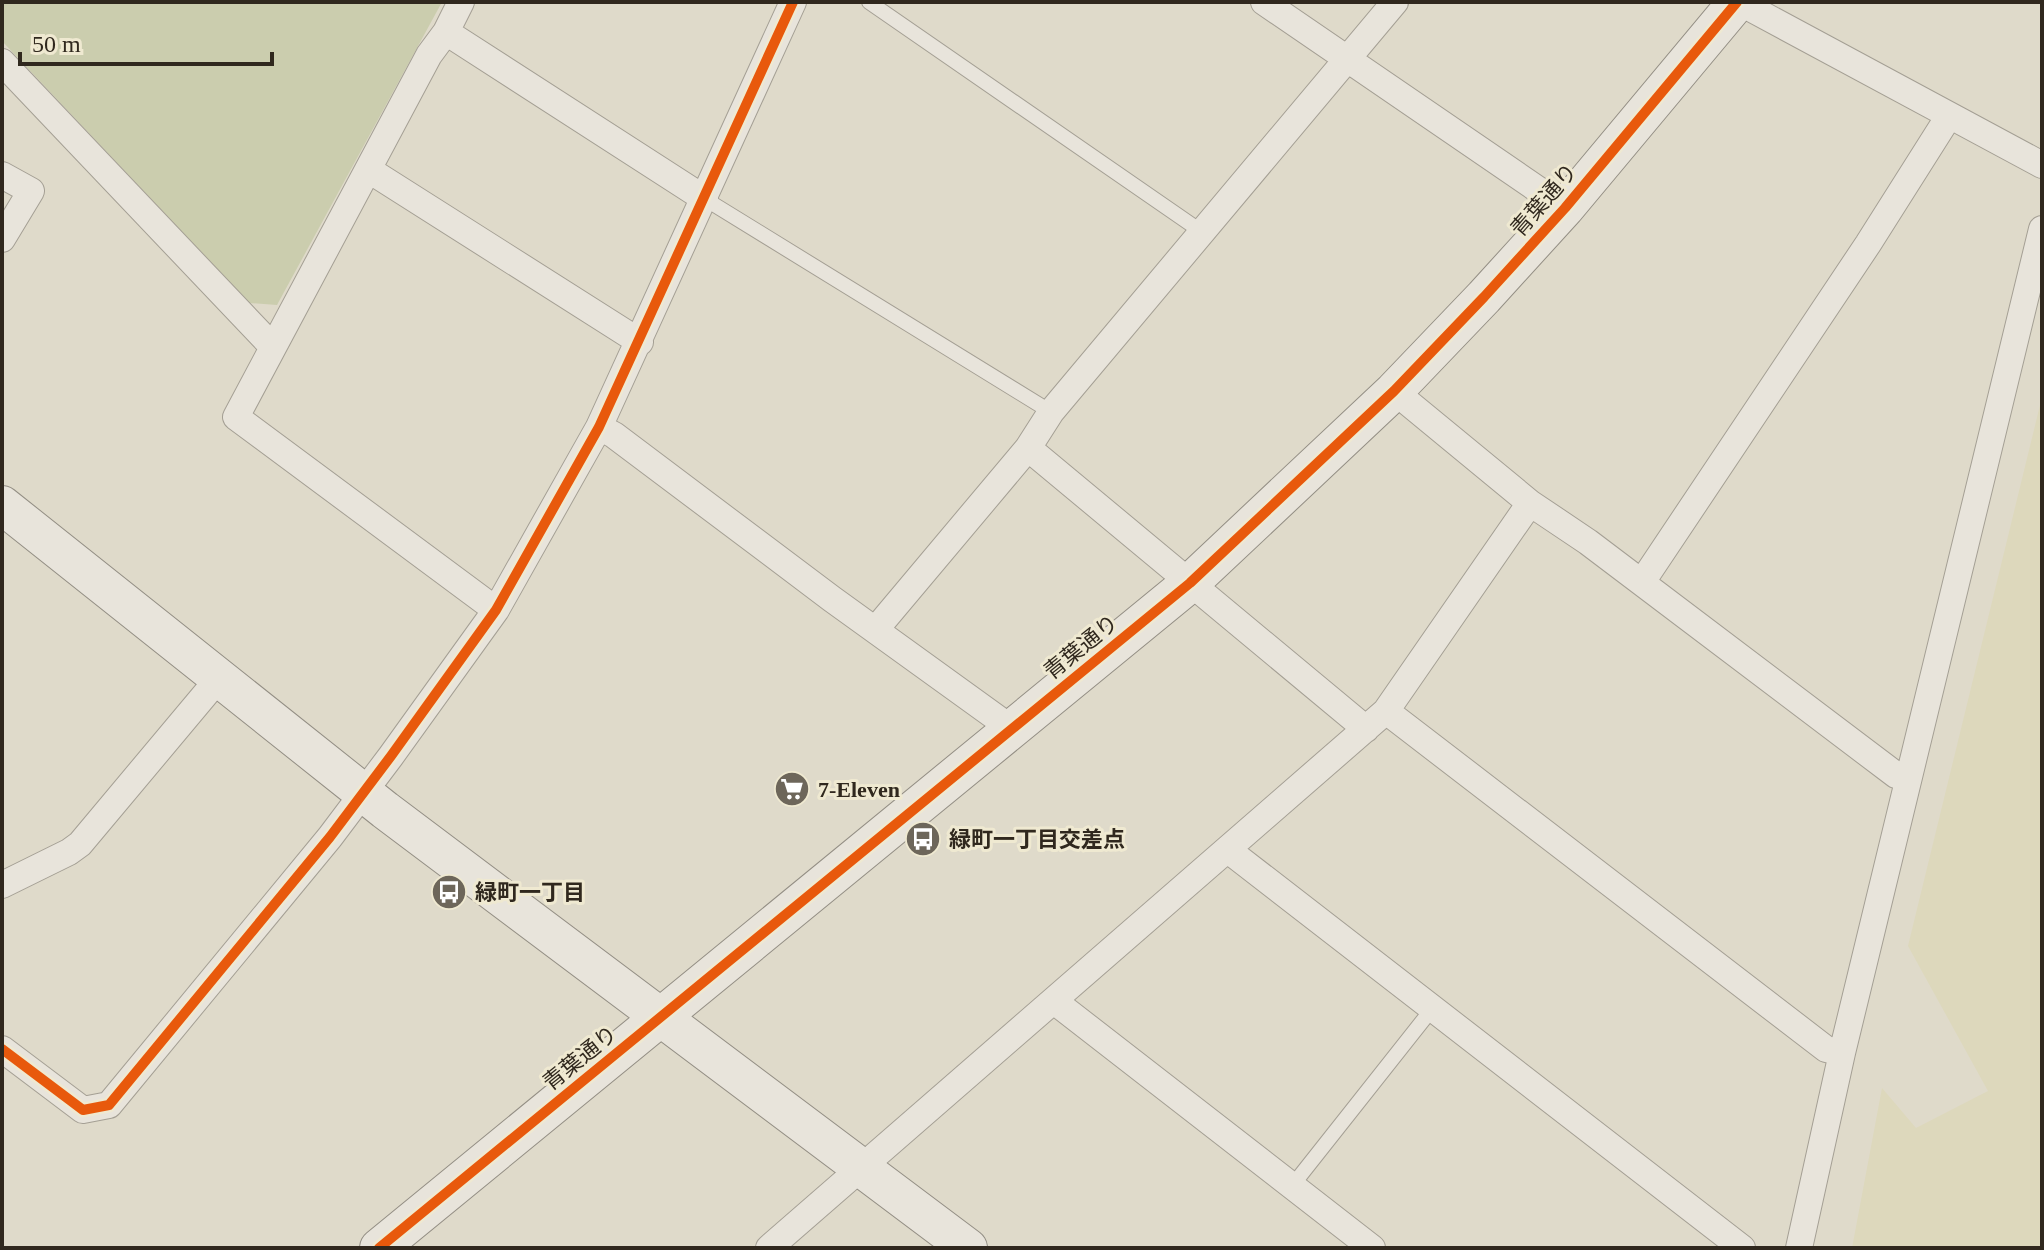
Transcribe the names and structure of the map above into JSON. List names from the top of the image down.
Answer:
{
  "streets": {
    "street": ["青葉通り"]
  },
  "places": {
    "supermarket": ["7-Eleven"],
    "bus stop": ["緑町一丁目交差点", "緑町一丁目"]
  },
  "scale_bar": "50 m"
}
